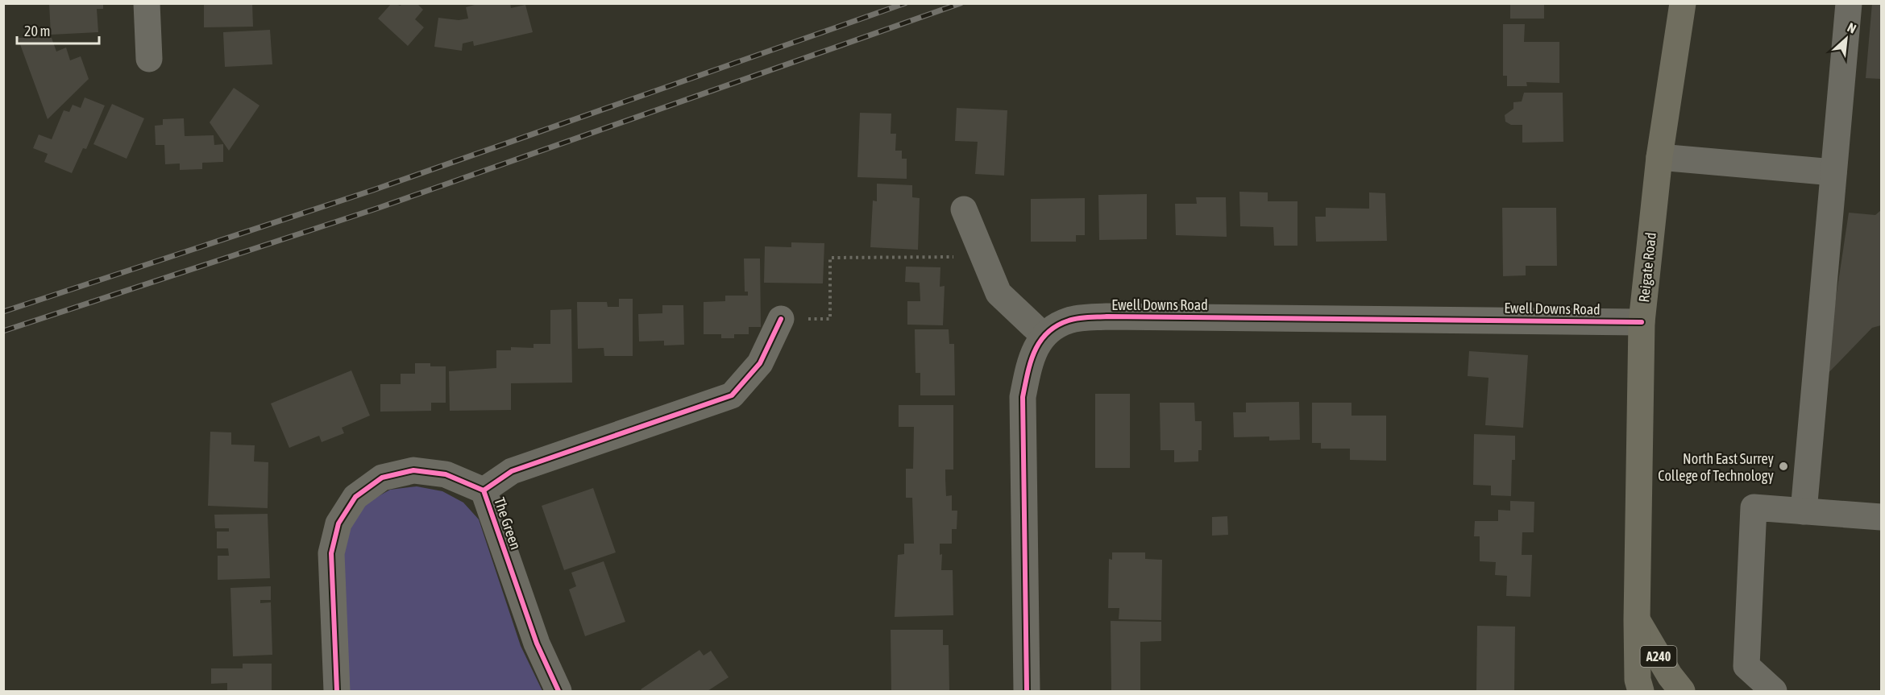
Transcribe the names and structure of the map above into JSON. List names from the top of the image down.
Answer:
{
  "streets": {
    "highway": ["Reigate Road", "A240"],
    "street": ["Ewell Downs Road", "The Green"]
  },
  "crossings": [
    ["Reigate Road", "Ewell Downs Road"],
    ["Reigate Road", "A240"]
  ],
  "places": ["North East Surrey College of Technology"],
  "scale_bar": "20 m",
  "north": "top right"
}
